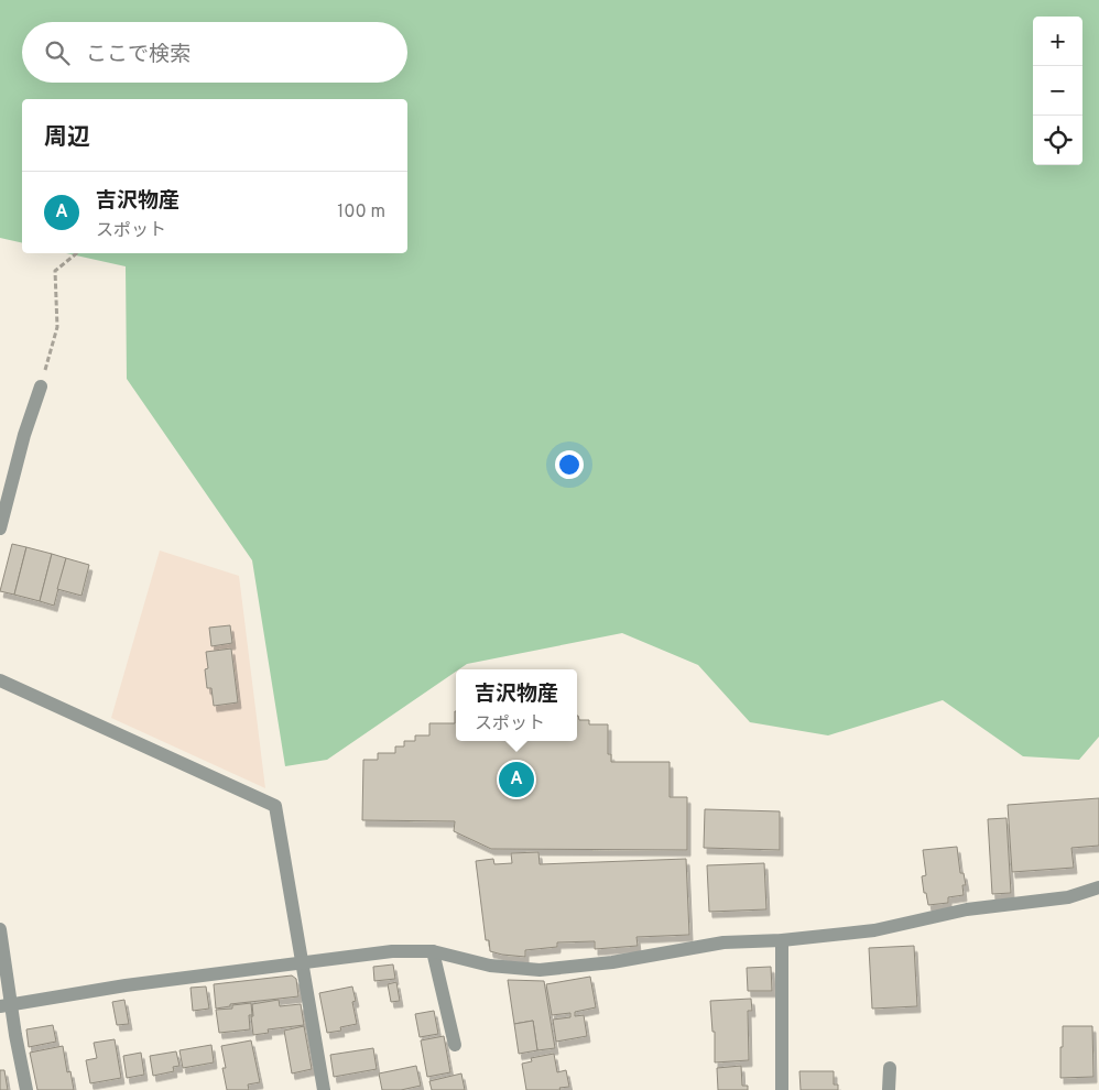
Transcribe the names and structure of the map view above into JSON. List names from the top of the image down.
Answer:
{
  "page": {
    "map_buttons": ["+", "−"],
    "search": "ここで検索",
    "heading": "周辺",
    "list": [
      {
        "mark": "A",
        "name": "吉沢物産",
        "note": "スポット",
        "value": "100 m"
      }
    ],
    "popup": ["吉沢物産", "スポット"],
    "pins": "A"
  }
}
